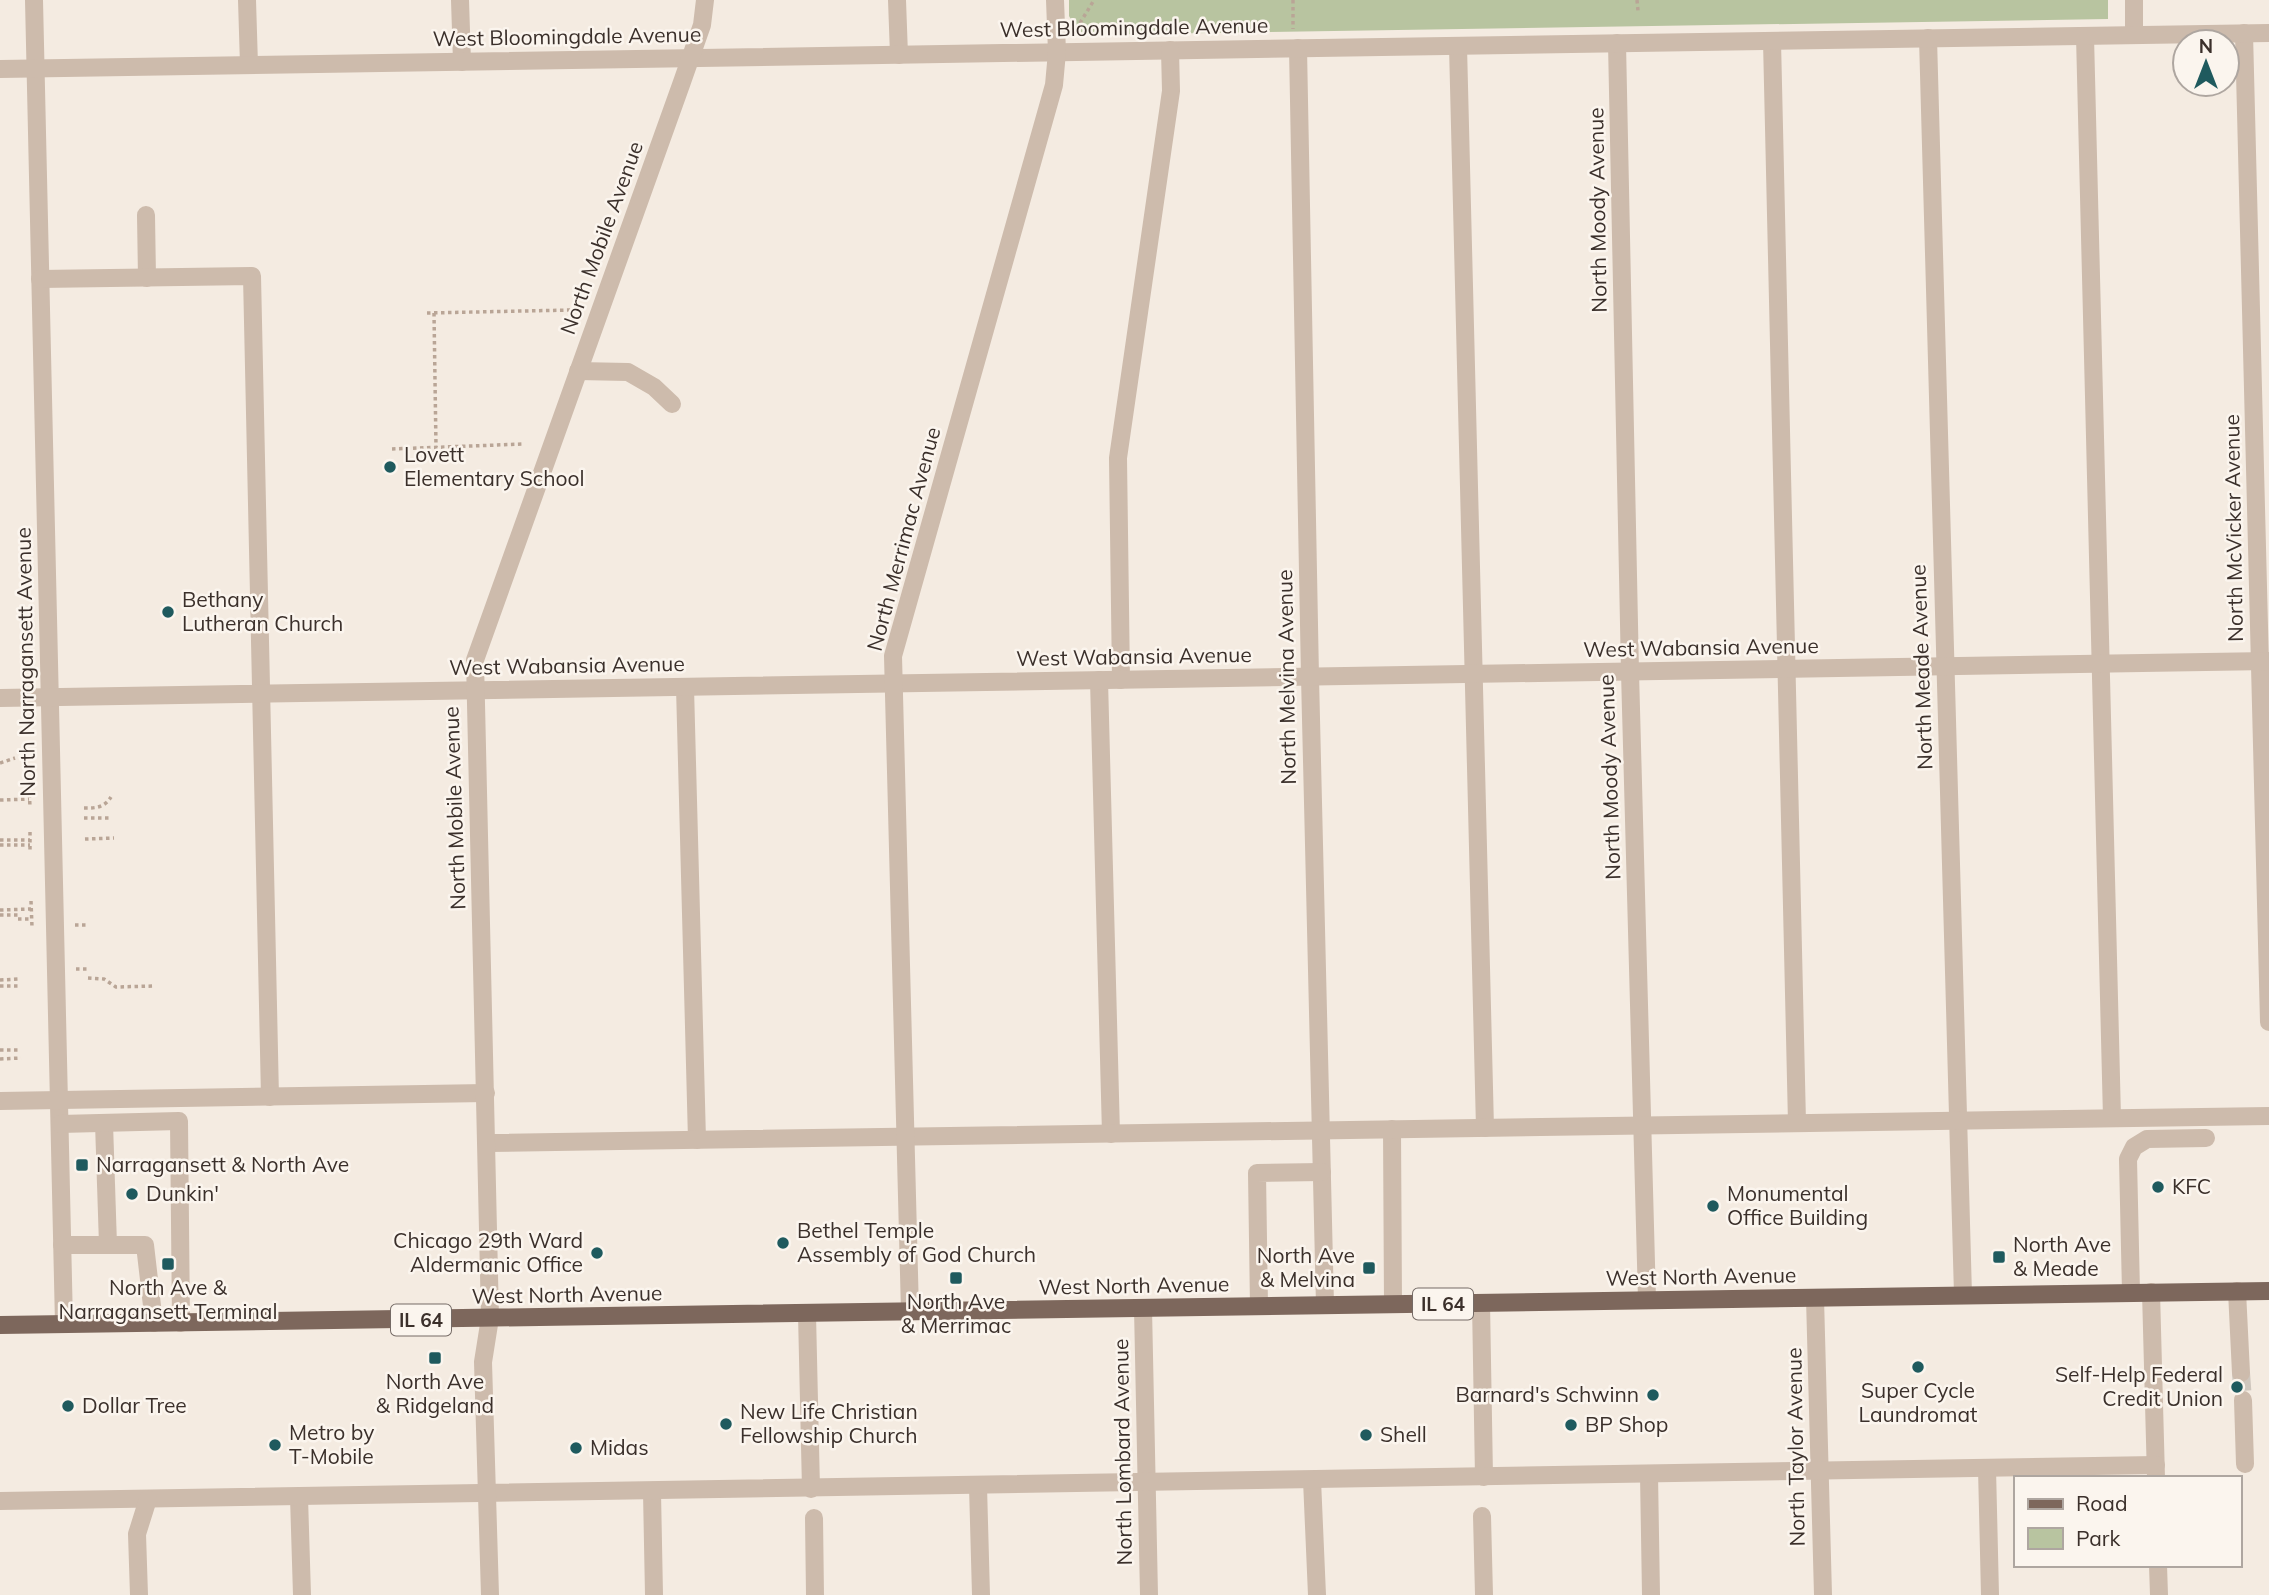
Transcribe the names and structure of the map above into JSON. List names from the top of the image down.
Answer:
{
  "streets": {
    "main road": ["West North Avenue", "IL 64"],
    "street": [
      "West Bloomingdale Avenue",
      "North Moody Avenue",
      "North Mobile Avenue",
      "North McVicker Avenue",
      "North Merrimac Avenue",
      "West Wabansia Avenue",
      "North Narragansett Avenue",
      "North Meade Avenue",
      "North Melvina Avenue",
      "North Taylor Avenue",
      "North Lombard Avenue"
    ]
  },
  "crossings": [
    ["West Bloomingdale Avenue", "North Moody Avenue"],
    ["West Bloomingdale Avenue", "North Mobile Avenue"],
    ["West Bloomingdale Avenue", "North McVicker Avenue"],
    ["West Bloomingdale Avenue", "North Merrimac Avenue"],
    ["West Bloomingdale Avenue", "North Narragansett Avenue"],
    ["West Bloomingdale Avenue", "North Meade Avenue"],
    ["West Bloomingdale Avenue", "North Melvina Avenue"],
    ["North Moody Avenue", "West Wabansia Avenue"],
    ["North Moody Avenue", "West North Avenue"],
    ["North Mobile Avenue", "West Wabansia Avenue"],
    ["North Mobile Avenue", "West North Avenue"],
    ["North McVicker Avenue", "West Wabansia Avenue"],
    ["North Merrimac Avenue", "West Wabansia Avenue"],
    ["North Merrimac Avenue", "West North Avenue"],
    ["West Wabansia Avenue", "North Narragansett Avenue"],
    ["West Wabansia Avenue", "North Meade Avenue"],
    ["West Wabansia Avenue", "North Melvina Avenue"],
    ["North Narragansett Avenue", "West North Avenue"],
    ["North Meade Avenue", "West North Avenue"],
    ["North Melvina Avenue", "West North Avenue"],
    ["West North Avenue", "North Taylor Avenue"],
    ["West North Avenue", "North Lombard Avenue"]
  ],
  "places": {
    "other": [
      "Lovett Elementary School",
      "Bethany Lutheran Church",
      "KFC",
      "Dunkin'",
      "Monumental Office Building",
      "Bethel Temple Assembly of God Church",
      "Chicago 29th Ward Aldermanic Office",
      "Super Cycle Laundromat",
      "Self-Help Federal Credit Union",
      "Barnard's Schwinn",
      "Dollar Tree",
      "New Life Christian Fellowship Church",
      "BP Shop",
      "Shell",
      "Metro by T-Mobile",
      "Midas"
    ],
    "transit": [
      "Narragansett & North Ave",
      "North Ave & Meade",
      "North Ave & Narragansett Terminal",
      "North Ave & Melvina",
      "North Ave & Merrimac",
      "North Ave & Ridgeland"
    ]
  },
  "legend": ["Road", "Park"],
  "north": "top"
}
